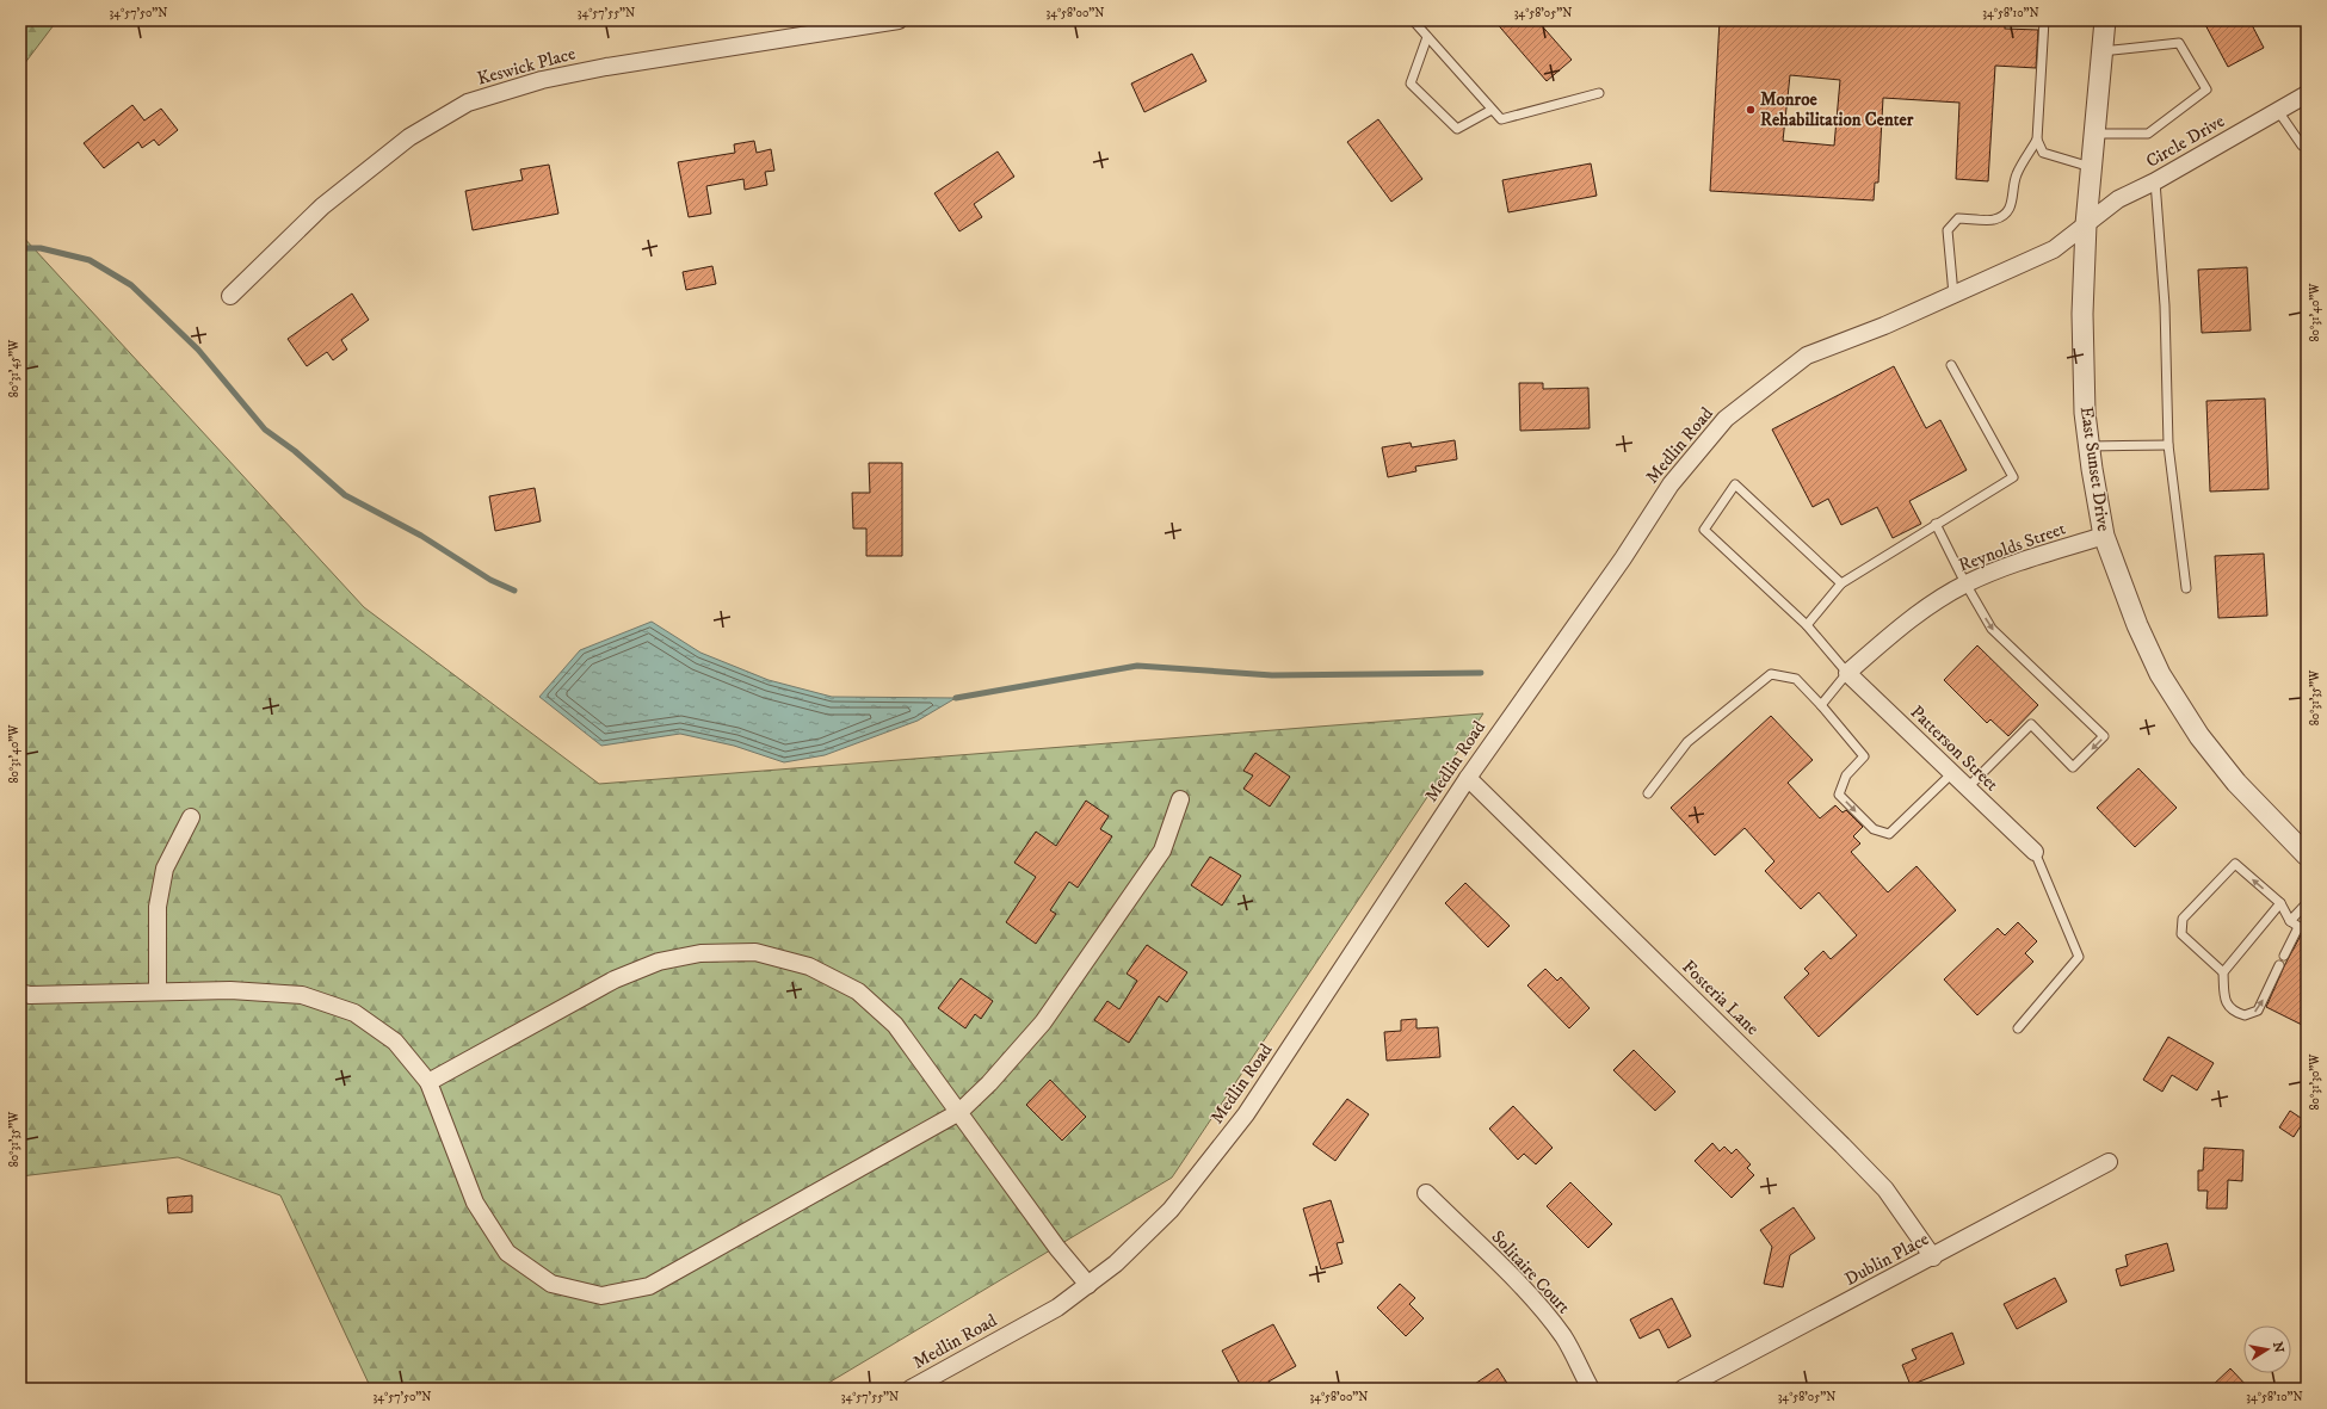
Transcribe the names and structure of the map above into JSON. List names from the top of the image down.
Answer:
{
  "streets": {
    "street": [
      "Keswick Place",
      "Circle Drive",
      "Medlin Road",
      "East Sunset Drive",
      "Reynolds Street",
      "Patterson Street",
      "Fosteria Lane",
      "Dublin Place",
      "Solitaire Court"
    ]
  },
  "crossings": [
    ["Circle Drive", "Medlin Road"],
    ["Circle Drive", "East Sunset Drive"],
    ["Medlin Road", "East Sunset Drive"],
    ["Medlin Road", "Fosteria Lane"],
    ["East Sunset Drive", "Reynolds Street"],
    ["Reynolds Street", "Patterson Street"],
    ["Fosteria Lane", "Dublin Place"]
  ],
  "places": ["Monroe Rehabilitation Center"],
  "north": "right",
  "coordinates": [
    "34°57'50\"N",
    "34°57'55\"N",
    "34°58'00\"N",
    "34°58'05\"N",
    "34°58'10\"N",
    "80°31'40\"W",
    "80°31'45\"W",
    "80°31'35\"W",
    "80°31'30\"W"
  ]
}
